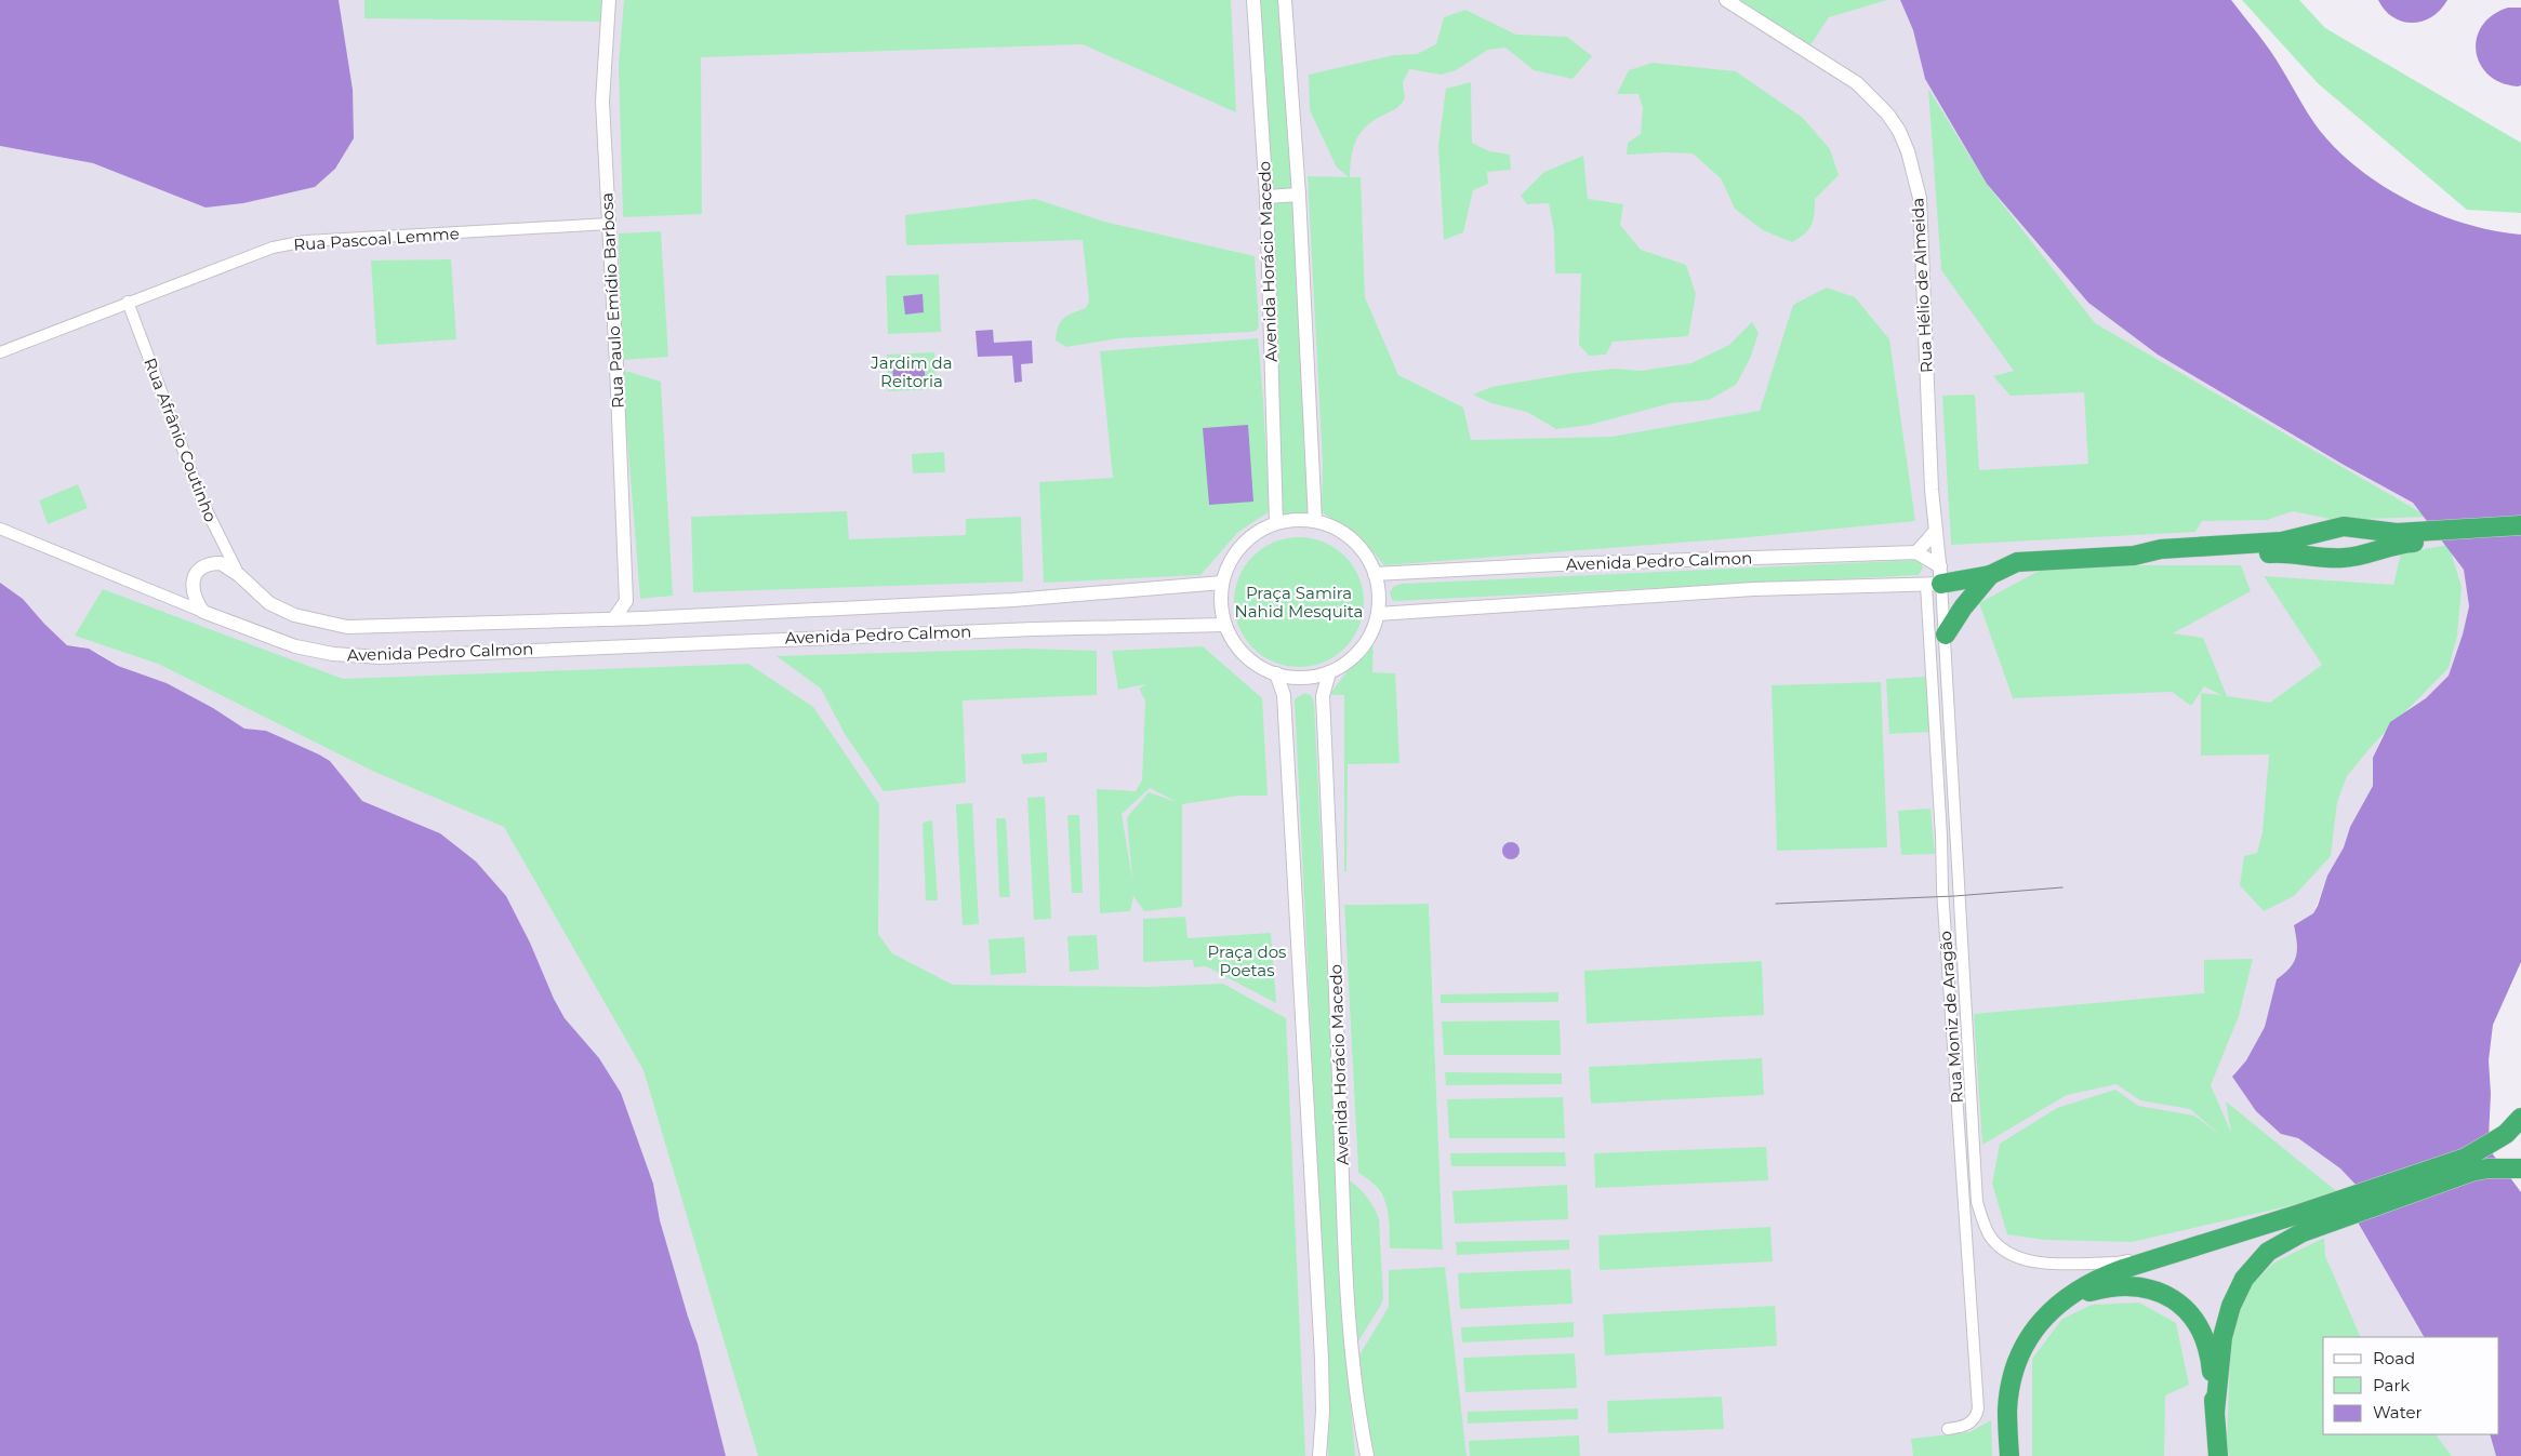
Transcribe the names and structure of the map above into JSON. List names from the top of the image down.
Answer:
{
  "streets": {
    "street": [
      "Rua Pascoal Lemme",
      "Avenida Horácio Macedo",
      "Rua Hélio de Almeida",
      "Rua Paulo Emídio Barbosa",
      "Rua Afrânio Coutinho",
      "Avenida Pedro Calmon",
      "Rua Moniz de Aragão"
    ]
  },
  "crossings": [
    ["Rua Pascoal Lemme", "Rua Paulo Emídio Barbosa"],
    ["Rua Pascoal Lemme", "Rua Afrânio Coutinho"],
    ["Avenida Horácio Macedo", "Avenida Pedro Calmon"],
    ["Rua Hélio de Almeida", "Avenida Pedro Calmon"],
    ["Rua Hélio de Almeida", "Rua Moniz de Aragão"],
    ["Rua Afrânio Coutinho", "Avenida Pedro Calmon"],
    ["Avenida Pedro Calmon", "Rua Moniz de Aragão"]
  ],
  "parks": ["Jardim da Reitoria", "Praça Samira Nahid Mesquita", "Praça dos Poetas"],
  "legend": ["Road", "Park", "Water"]
}
